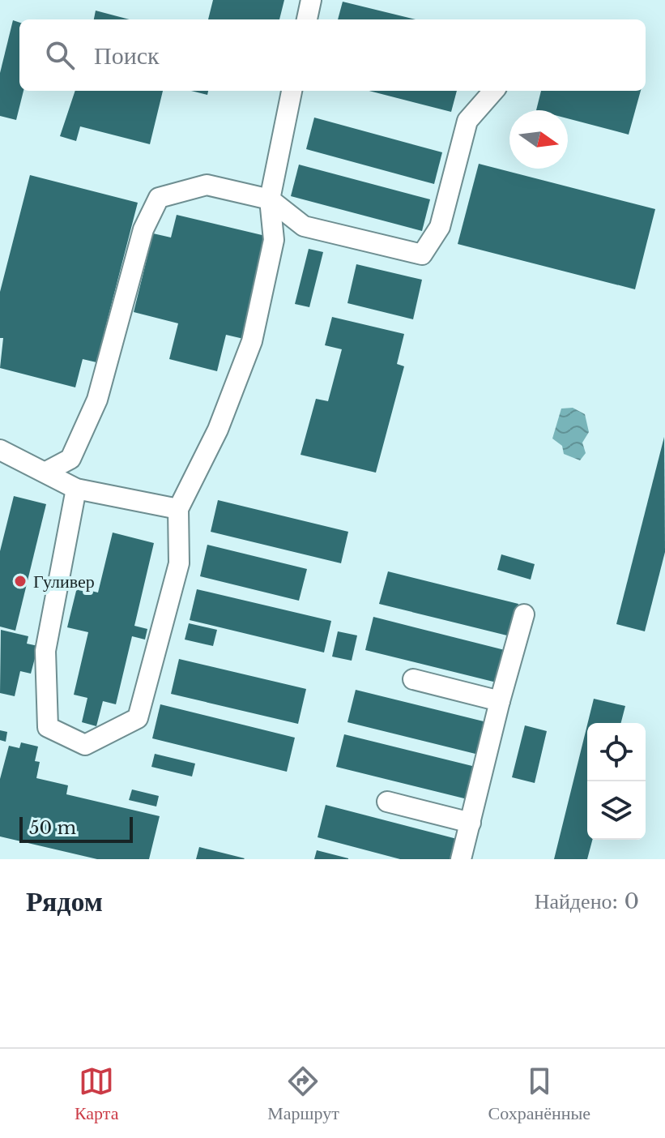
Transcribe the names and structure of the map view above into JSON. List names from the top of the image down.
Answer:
{
  "places": ["Гуливер"],
  "scale_bar": "50 m",
  "north": "right",
  "page": {
    "search": "Поиск",
    "scale": "50 m",
    "heading": ["Рядом", "Найдено: 0"],
    "nav": ["Карта", "Маршрут", "Сохранённые"]
  }
}
